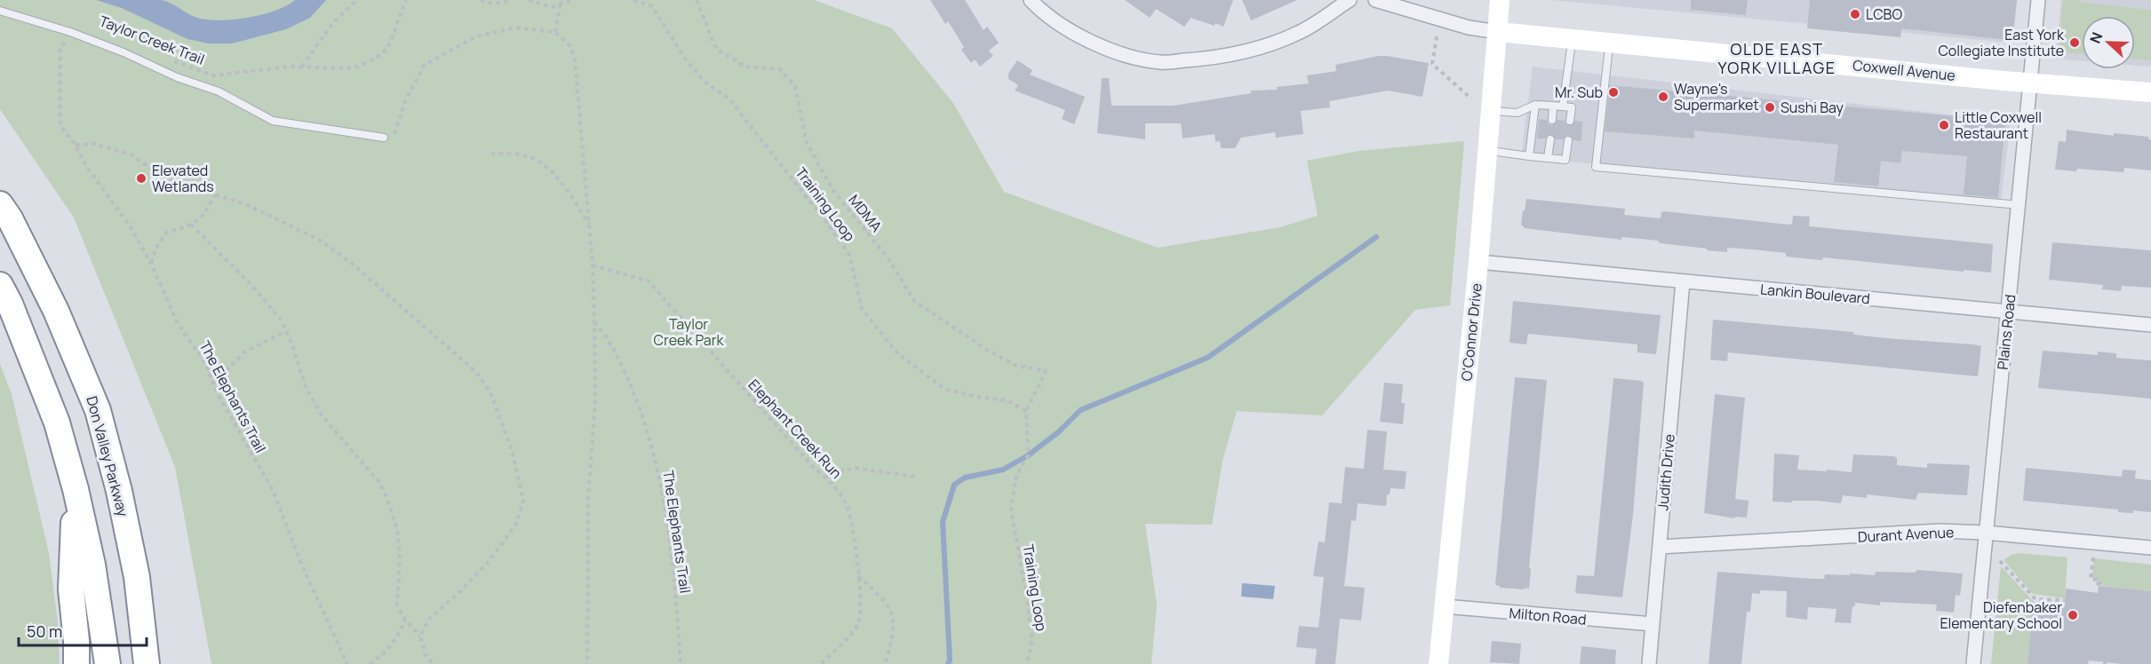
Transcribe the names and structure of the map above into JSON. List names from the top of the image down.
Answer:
{
  "streets": {
    "highway": ["Don Valley Parkway"],
    "main road": ["Coxwell Avenue", "O'Connor Drive"],
    "street": [
      "Lankin Boulevard",
      "Plains Road",
      "Judith Drive",
      "Durant Avenue",
      "Milton Road"
    ],
    "path": [
      "Taylor Creek Trail",
      "Training Loop",
      "MDMA",
      "The Elephants Trail",
      "Elephant Creek Run"
    ]
  },
  "crossings": [
    ["Coxwell Avenue", "O'Connor Drive"],
    ["Coxwell Avenue", "Plains Road"],
    ["Training Loop", "MDMA"],
    ["Lankin Boulevard", "O'Connor Drive"],
    ["Lankin Boulevard", "Plains Road"],
    ["Lankin Boulevard", "Judith Drive"],
    ["O'Connor Drive", "Milton Road"],
    ["Plains Road", "Durant Avenue"],
    ["Judith Drive", "Durant Avenue"],
    ["Judith Drive", "Milton Road"]
  ],
  "districts": ["OLDE EAST YORK VILLAGE"],
  "parks": ["Taylor Creek Park"],
  "places": [
    "LCBO",
    "East York Collegiate Institute",
    "Mr. Sub",
    "Wayne's Supermarket",
    "Sushi Bay",
    "Little Coxwell Restaurant",
    "Elevated Wetlands",
    "Diefenbaker Elementary School"
  ],
  "scale_bar": "50 m",
  "north": "left"
}
